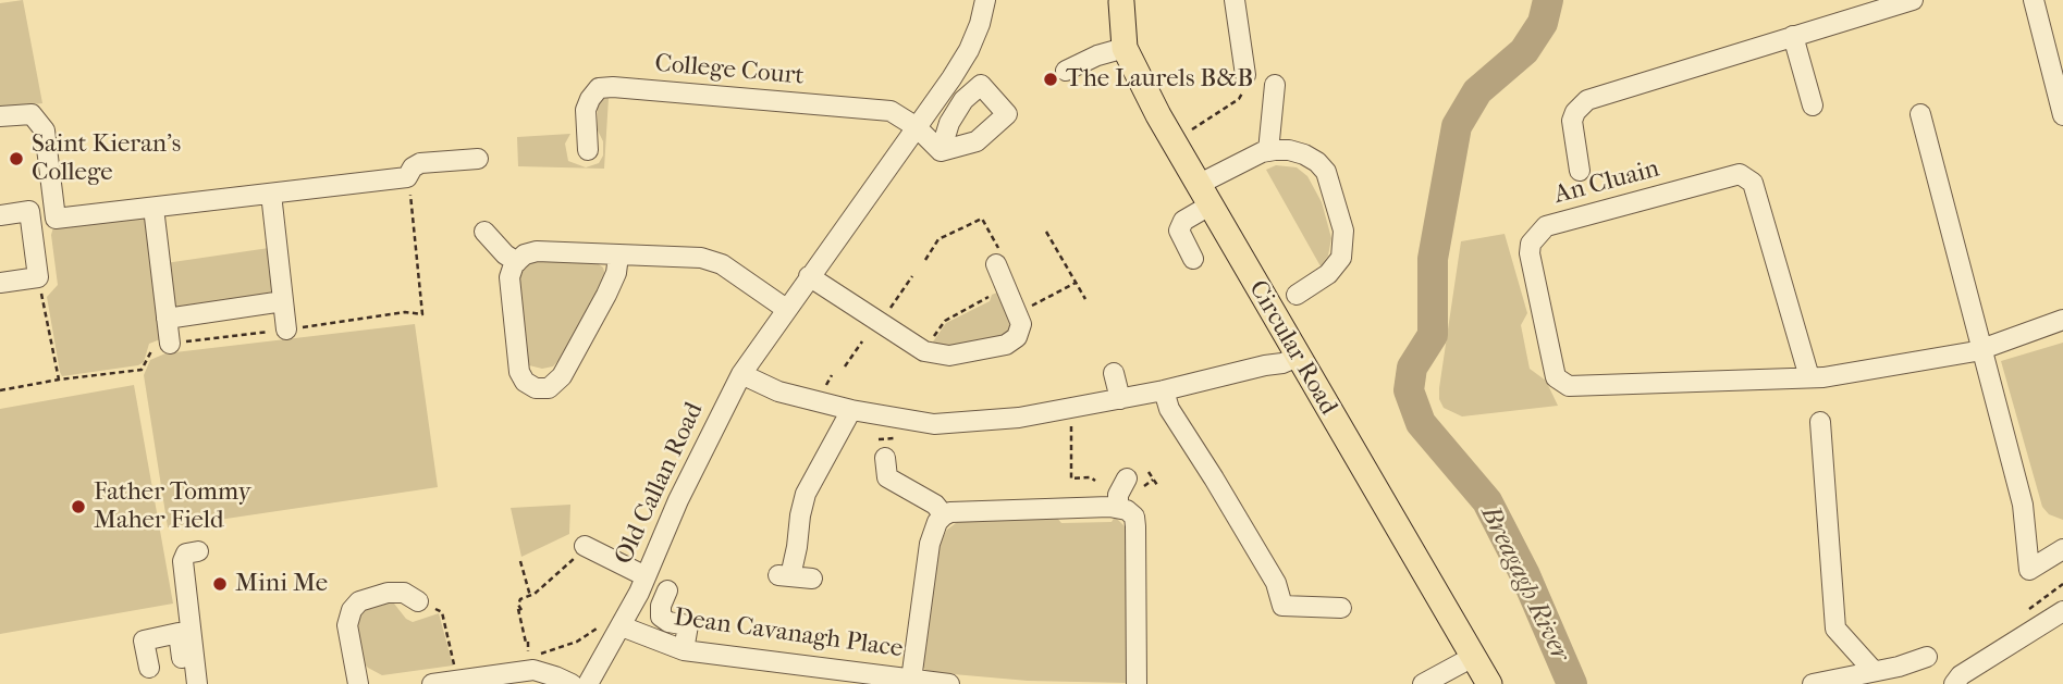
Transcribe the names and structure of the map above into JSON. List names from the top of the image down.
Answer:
{
  "streets": {
    "main road": ["Circular Road"],
    "street": [
      "College Court",
      "An Cluain",
      "Old Callan Road",
      "Dean Cavanagh Place"
    ]
  },
  "crossings": [
    ["College Court", "Old Callan Road"],
    ["Old Callan Road", "Dean Cavanagh Place"]
  ],
  "water": ["Breagagh River"],
  "places": [
    "The Laurels B&B",
    "Saint Kieran's College",
    "Father Tommy Maher Field",
    "Mini Me"
  ]
}
